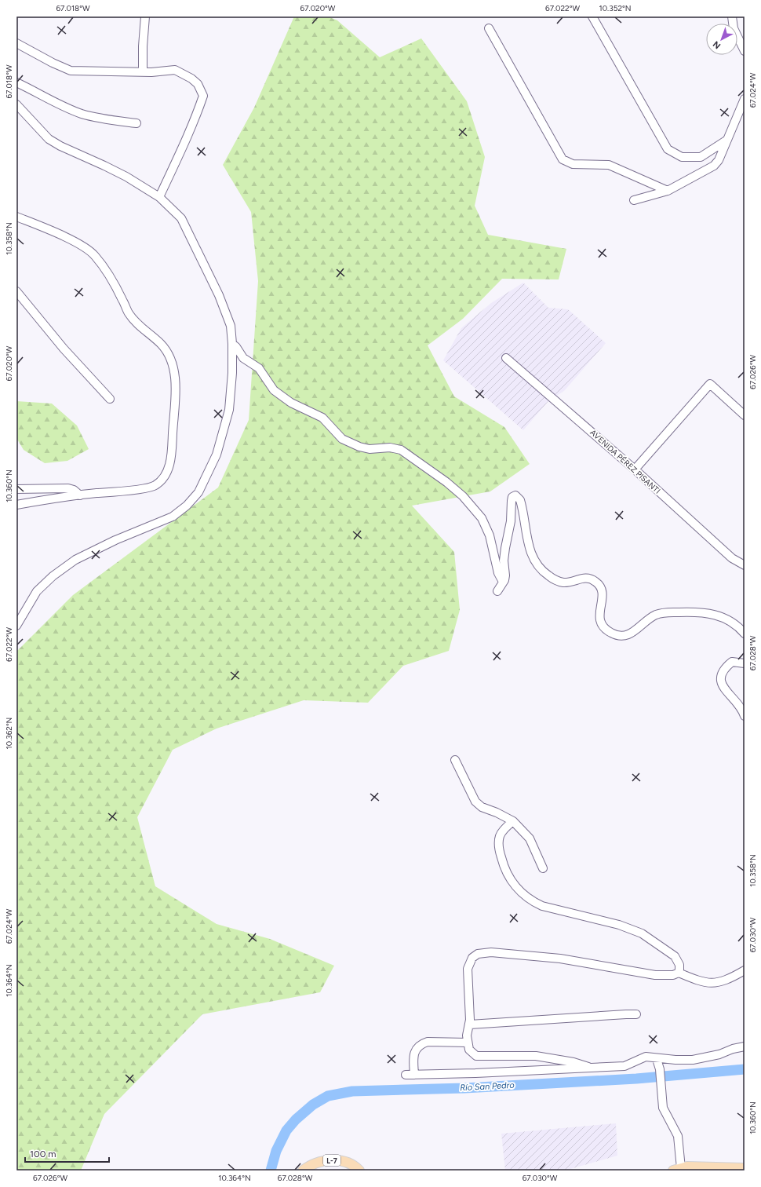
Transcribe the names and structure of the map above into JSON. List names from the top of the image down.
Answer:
{
  "streets": {
    "main road": ["L-7"],
    "street": ["AVENIDA PÉREZ PISANTI"]
  },
  "water": ["Río San Pedro"],
  "scale_bar": "100 m",
  "north": "bottom left",
  "coordinates": [
    "67.018°W",
    "67.020°W",
    "67.022°W",
    "10.352°N",
    "67.024°W",
    "10.358°N",
    "67.026°W",
    "10.360°N",
    "67.028°W",
    "10.362°N",
    "67.030°W",
    "10.364°N"
  ]
}
